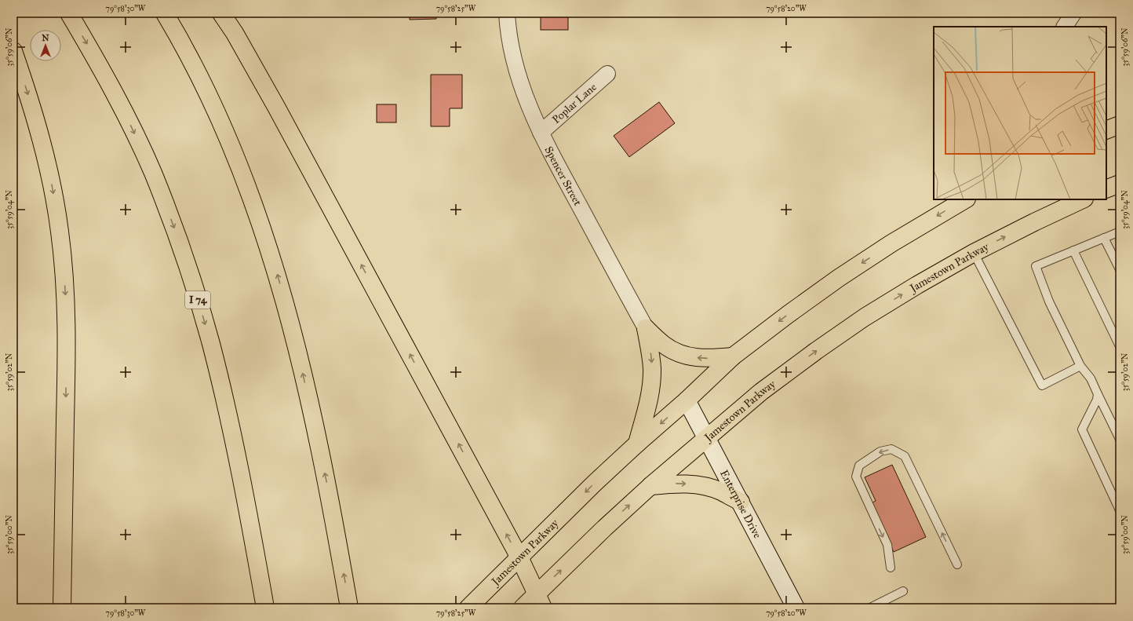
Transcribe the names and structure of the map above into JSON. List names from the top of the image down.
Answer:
{
  "streets": {
    "main road": ["Jamestown Parkway", "I 74"],
    "street": ["Poplar Lane", "Spencer Street", "Enterprise Drive"]
  },
  "crossings": [
    ["Poplar Lane", "Spencer Street"],
    ["Jamestown Parkway", "Enterprise Drive"]
  ],
  "north": "top",
  "coordinates": [
    "79°58'30\"W",
    "79°58'25\"W",
    "79°58'20\"W",
    "35°59'06\"N",
    "35°59'04\"N",
    "35°59'02\"N",
    "35°59'00\"N"
  ]
}
